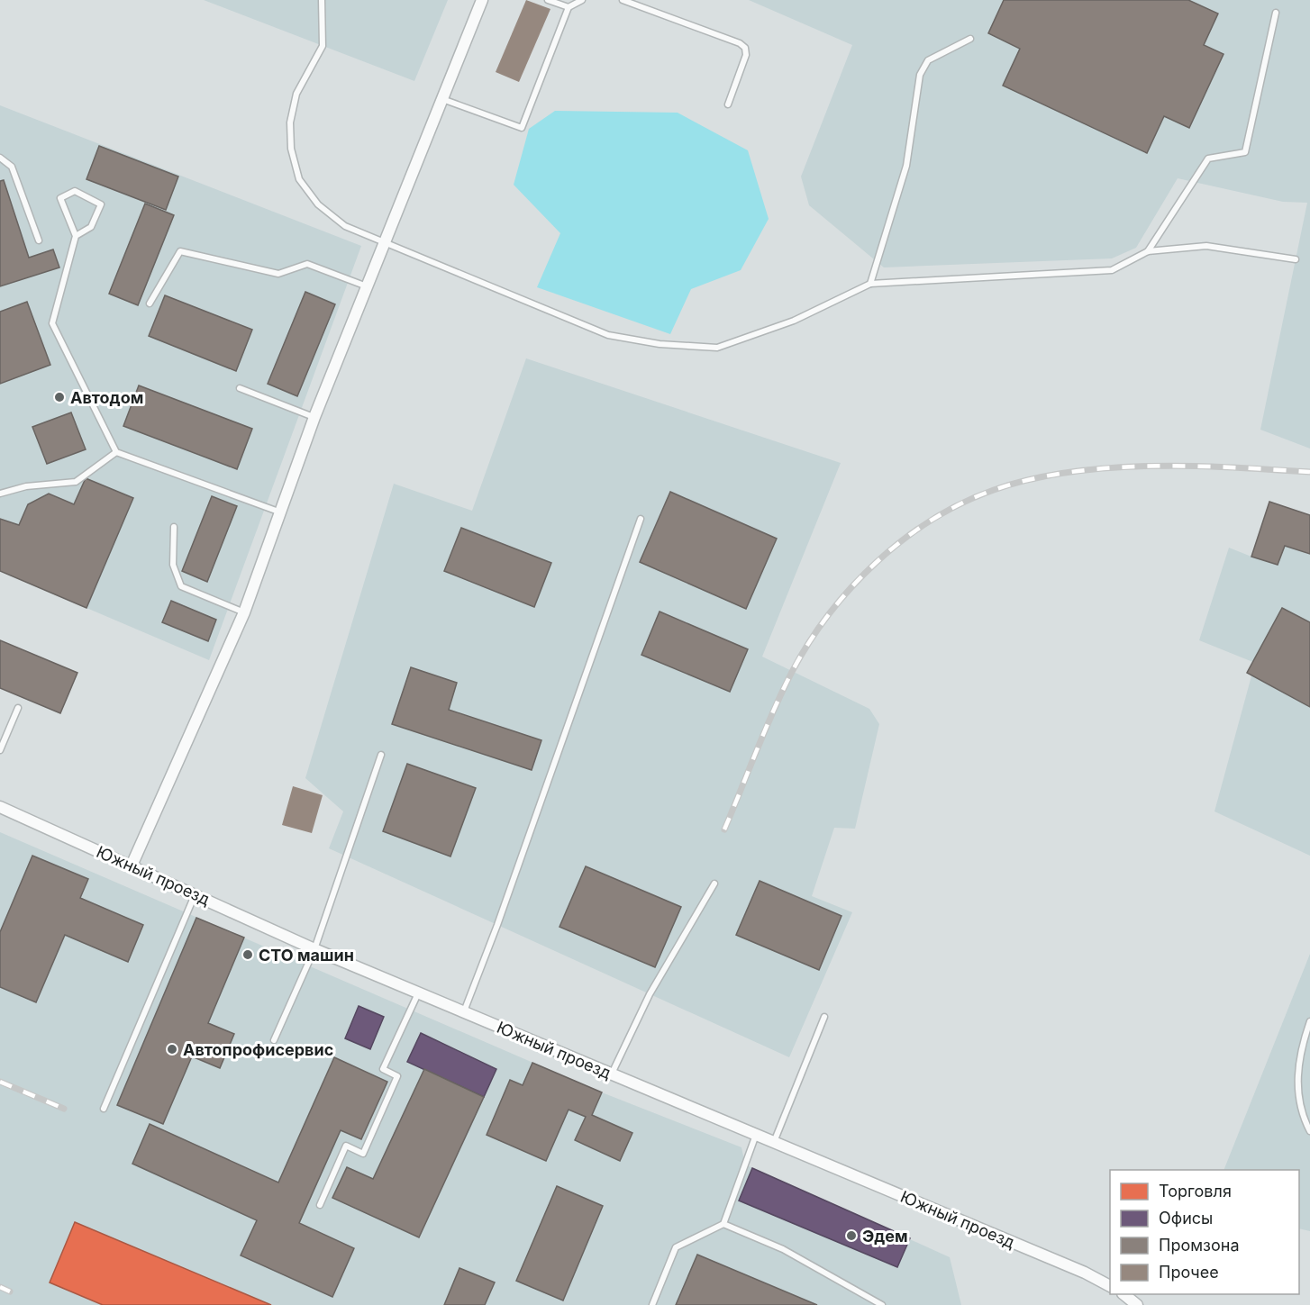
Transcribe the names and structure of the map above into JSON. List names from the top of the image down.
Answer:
{
  "streets": {
    "street": ["Южный проезд"]
  },
  "places": [
    "Автодом",
    "СТО машин",
    "Автопрофисервис",
    "Эдем"
  ],
  "legend": [
    "Торговля",
    "Офисы",
    "Промзона",
    "Прочее"
  ]
}
